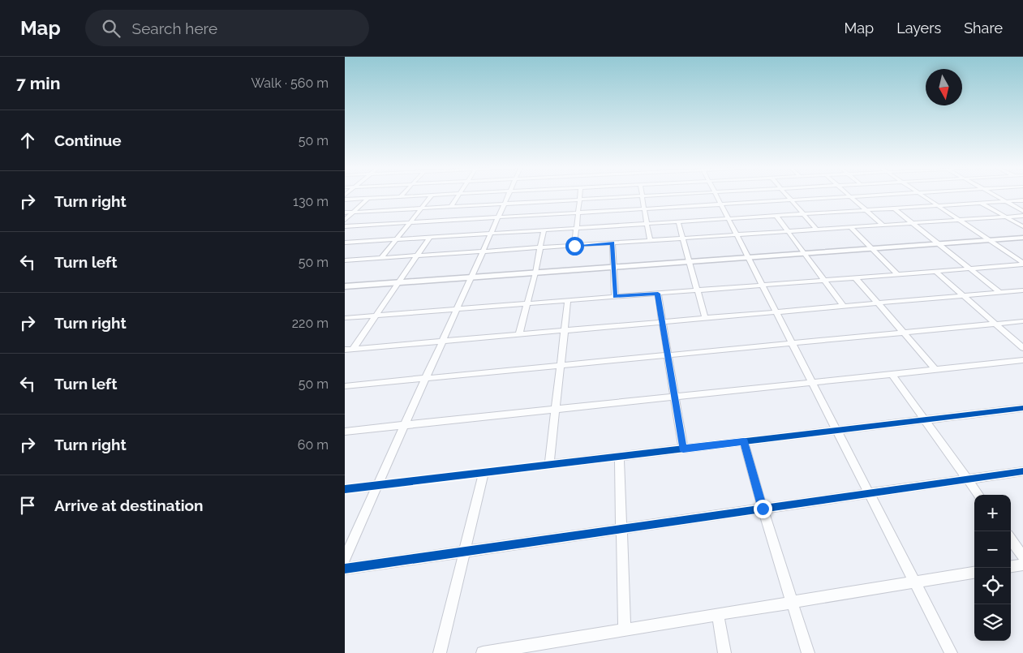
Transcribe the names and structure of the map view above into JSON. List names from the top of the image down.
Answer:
{
  "north": "bottom",
  "page": {
    "header": "Map",
    "search": "Search here",
    "nav": ["Map", "Layers", "Share"],
    "heading": ["7 min", "Walk · 560 m"],
    "list": [
      ["Continue", "50 m"],
      ["Turn right", "130 m"],
      ["Turn left", "50 m"],
      ["Turn right", "220 m"],
      ["Turn left", "50 m"],
      ["Turn right", "60 m"],
      "Arrive at destination"
    ],
    "map_buttons": ["+", "−"]
  }
}
